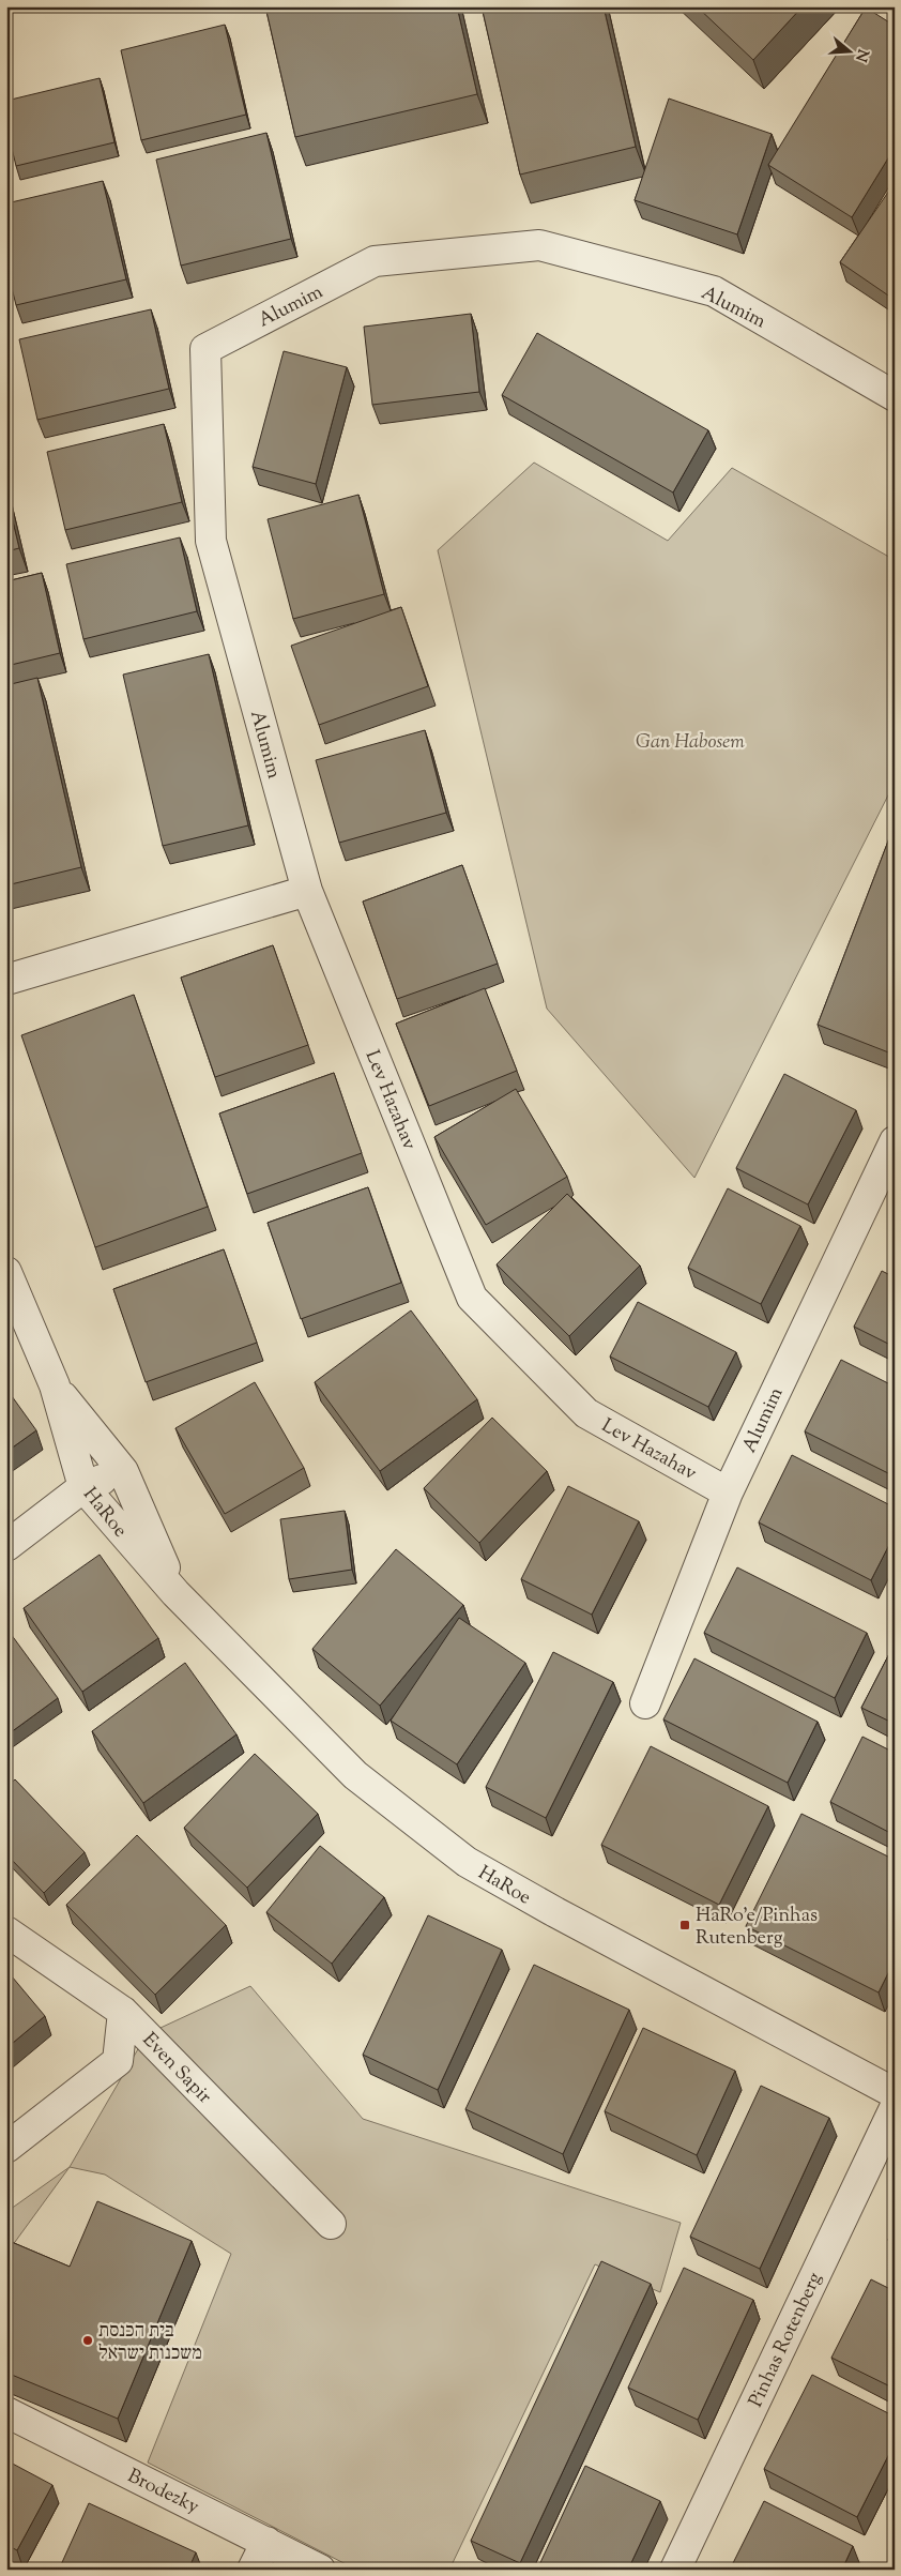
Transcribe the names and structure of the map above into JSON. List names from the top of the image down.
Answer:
{
  "streets": {
    "street": [
      "Alumim",
      "Lev Hazahav",
      "HaRoe",
      "Even Sapir",
      "Pinhas Rotenberg",
      "Brodezky"
    ]
  },
  "crossings": [
    ["Alumim", "Lev Hazahav"]
  ],
  "parks": ["Gan Habosem"],
  "places": {
    "transit": ["HaRo'e/Pinhas Rutenberg"],
    "other": ["בית הכנסת משכנות ישראל"]
  },
  "north": "right"
}
